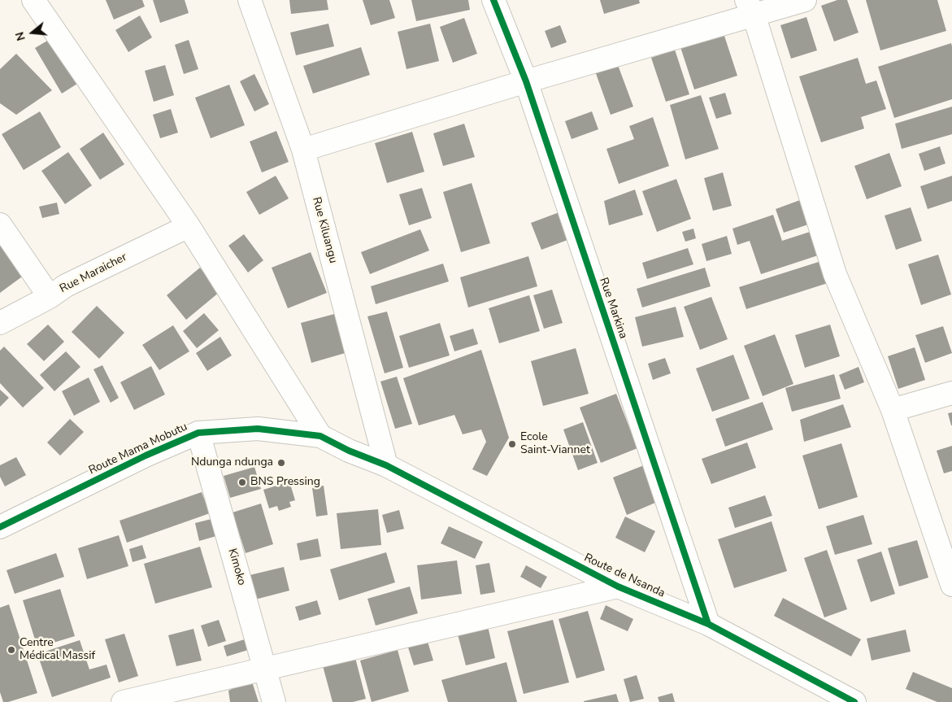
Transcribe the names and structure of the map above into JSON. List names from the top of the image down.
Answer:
{
  "streets": {
    "street": [
      "Rue Kiluangu",
      "Rue Maraicher",
      "Rue Markina",
      "Route Mama Mobutu",
      "Kimoko",
      "Route de Nsanda"
    ]
  },
  "crossings": [
    ["Rue Kiluangu", "Route Mama Mobutu"],
    ["Rue Kiluangu", "Route de Nsanda"],
    ["Rue Markina", "Route de Nsanda"],
    ["Route Mama Mobutu", "Kimoko"],
    ["Route Mama Mobutu", "Route de Nsanda"]
  ],
  "places": [
    "Ecole Saint-Viannet",
    "Ndunga ndunga",
    "BNS Pressing",
    "Centre Médical Massif"
  ],
  "north": "left"
}
